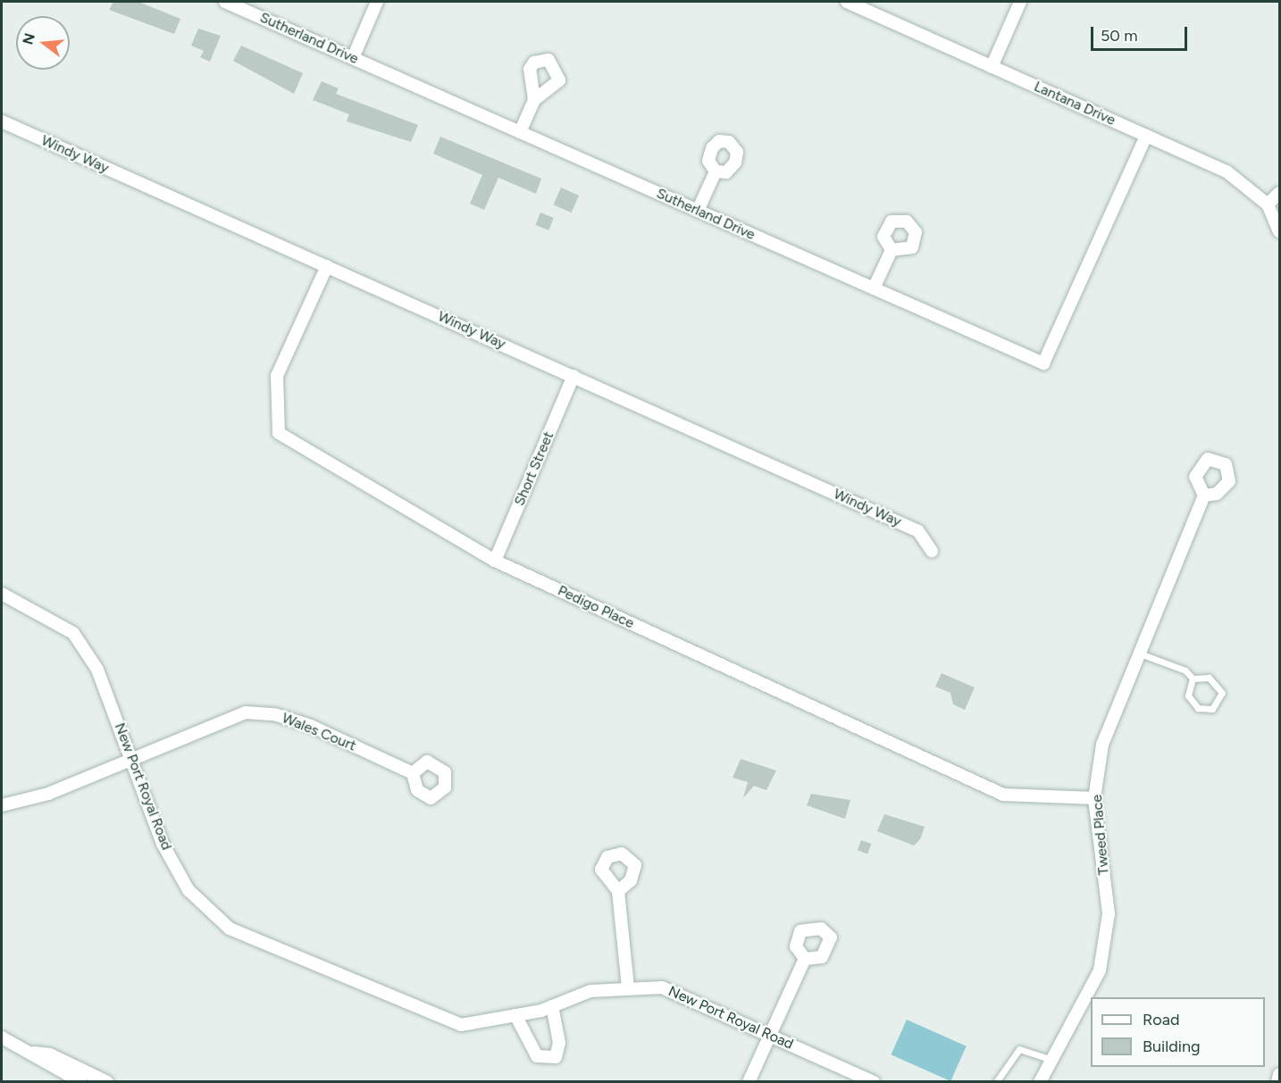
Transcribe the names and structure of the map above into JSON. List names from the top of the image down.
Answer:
{
  "streets": {
    "street": [
      "Sutherland Drive",
      "Lantana Drive",
      "Windy Way",
      "Short Street",
      "Pedigo Place",
      "Wales Court",
      "New Port Royal Road",
      "Tweed Place"
    ]
  },
  "crossings": [
    ["Sutherland Drive", "Lantana Drive"],
    ["Windy Way", "Short Street"],
    ["Windy Way", "Pedigo Place"],
    ["Short Street", "Pedigo Place"],
    ["Pedigo Place", "Tweed Place"],
    ["Wales Court", "New Port Royal Road"]
  ],
  "legend": ["Road", "Building"],
  "scale_bar": "50 m",
  "north": "left"
}
